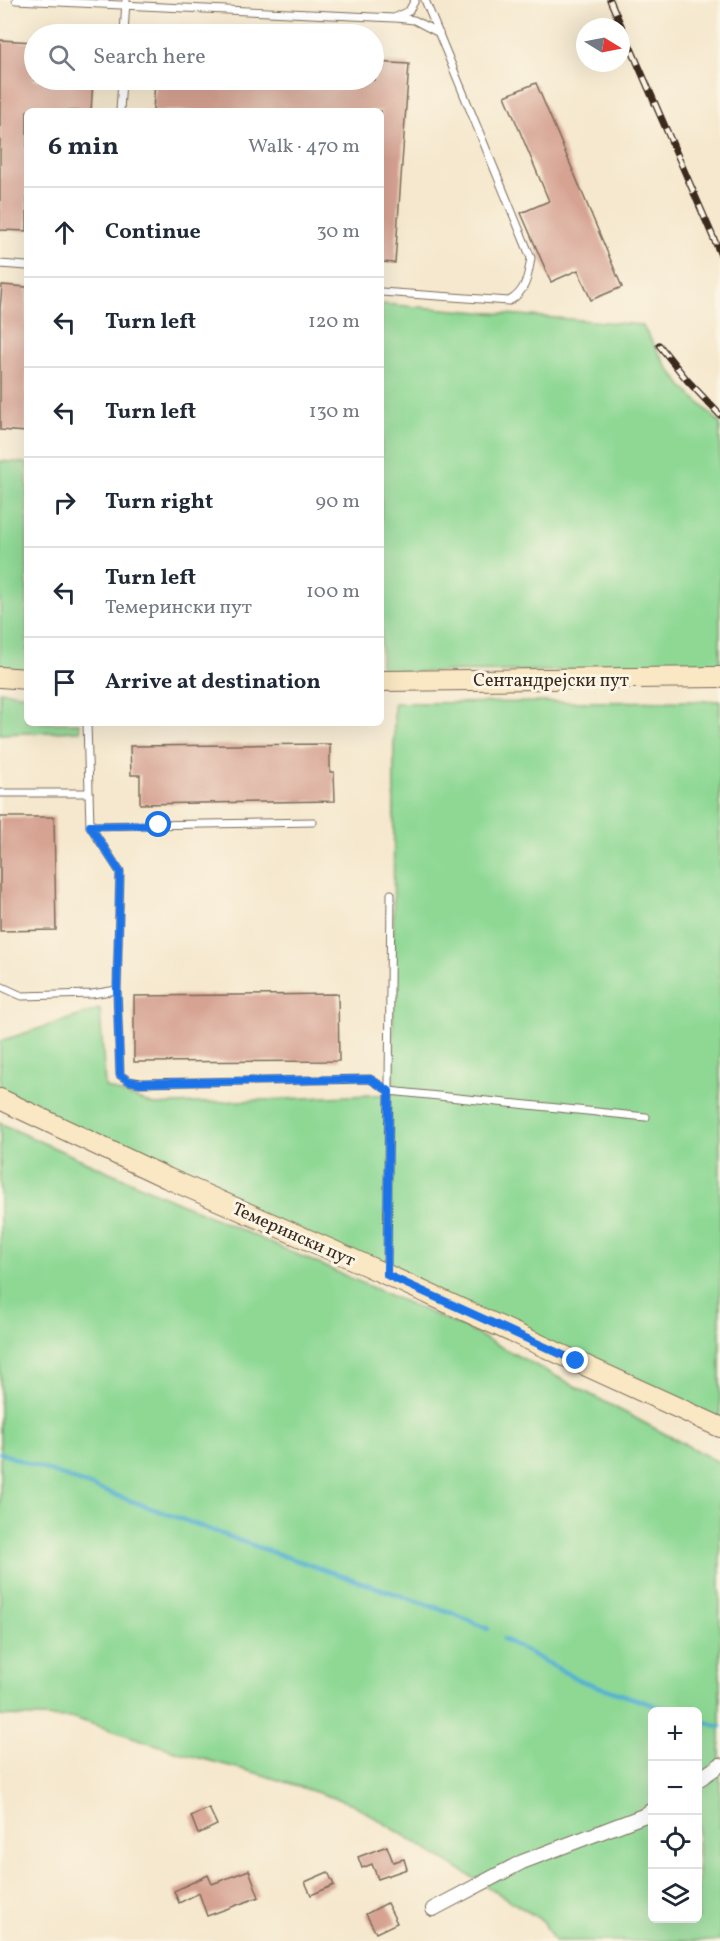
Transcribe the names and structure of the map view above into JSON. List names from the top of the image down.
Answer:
{
  "streets": {
    "main road": ["Сентандрејски пут", "Темерински пут"]
  },
  "north": "right",
  "page": {
    "search": "Search here",
    "heading": ["6 min", "Walk · 470 m"],
    "list": [
      ["Continue", "30 m"],
      ["Turn left", "120 m"],
      ["Turn left", "130 m"],
      ["Turn right", "90 m"],
      ["Turn left", "Темерински пут", "100 m"],
      "Arrive at destination"
    ],
    "map_buttons": ["+", "−"]
  }
}
